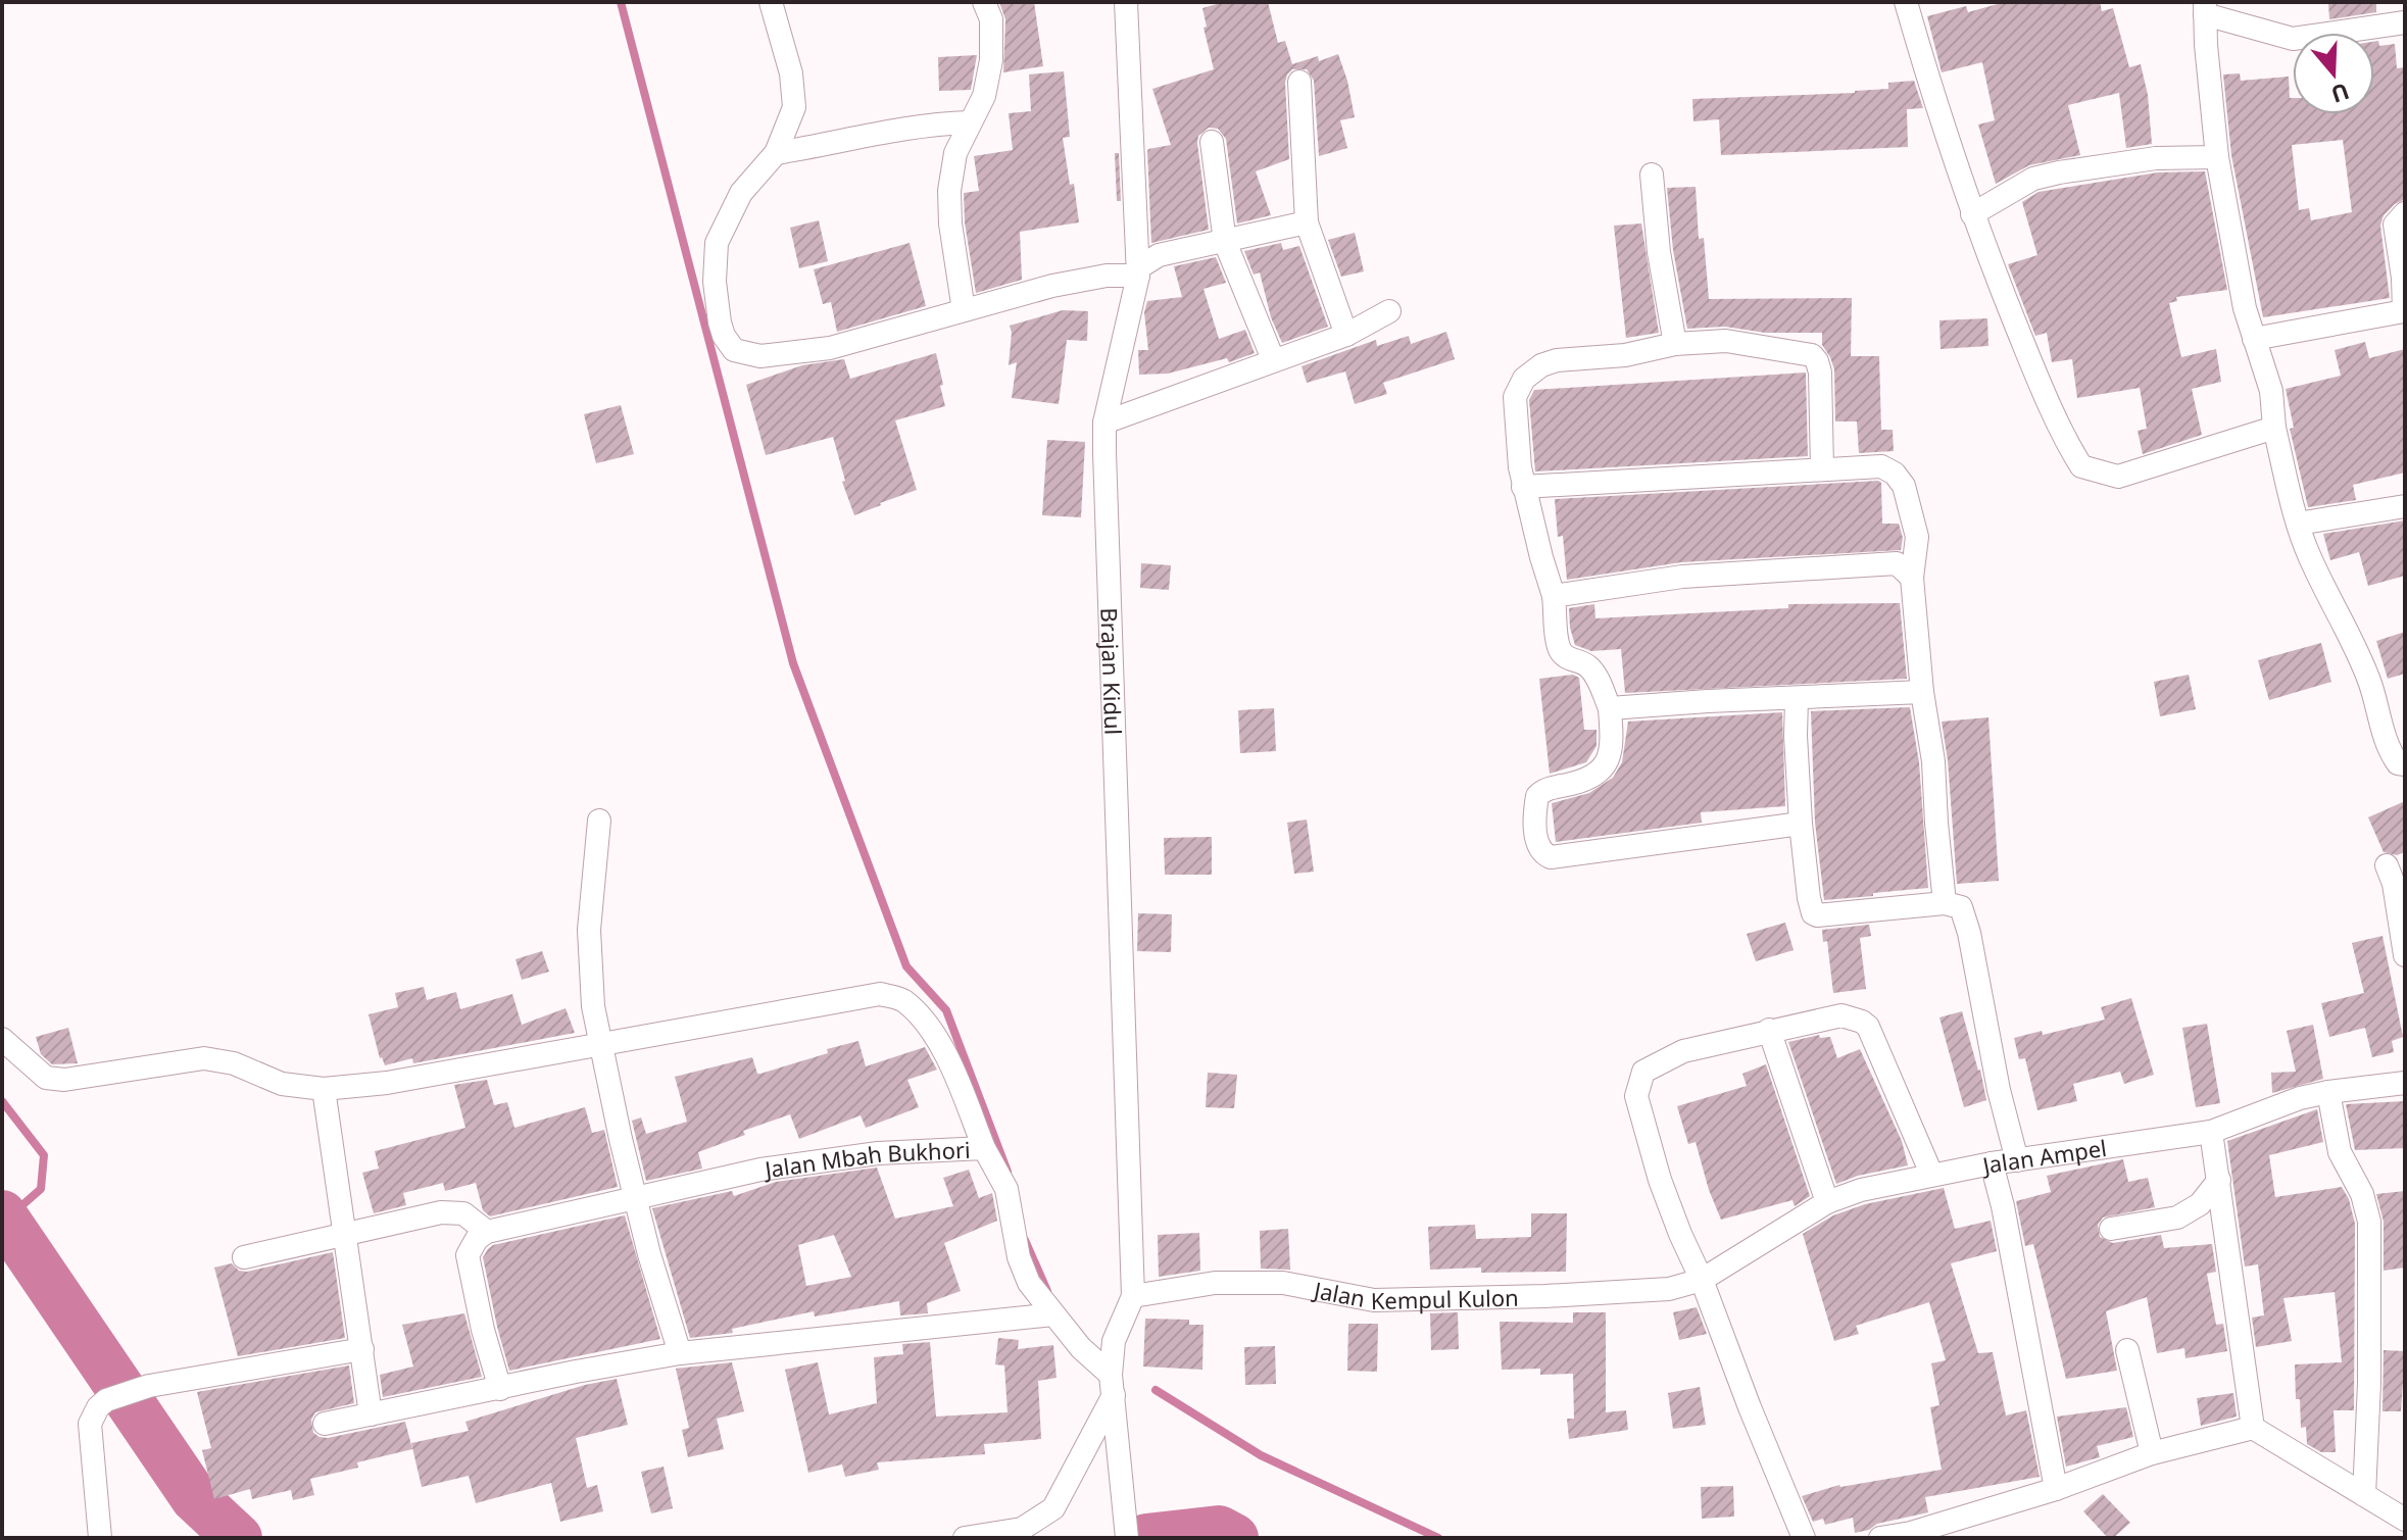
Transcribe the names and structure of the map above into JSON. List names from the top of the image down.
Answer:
{
  "streets": {
    "street": [
      "Brajan Kidul",
      "Jalan Ampel",
      "Jalan Mbah Bukhori",
      "Jalan Kempul Kulon"
    ]
  },
  "crossings": [
    ["Brajan Kidul", "Jalan Mbah Bukhori"],
    ["Brajan Kidul", "Jalan Kempul Kulon"],
    ["Jalan Ampel", "Jalan Kempul Kulon"]
  ],
  "north": "bottom"
}
